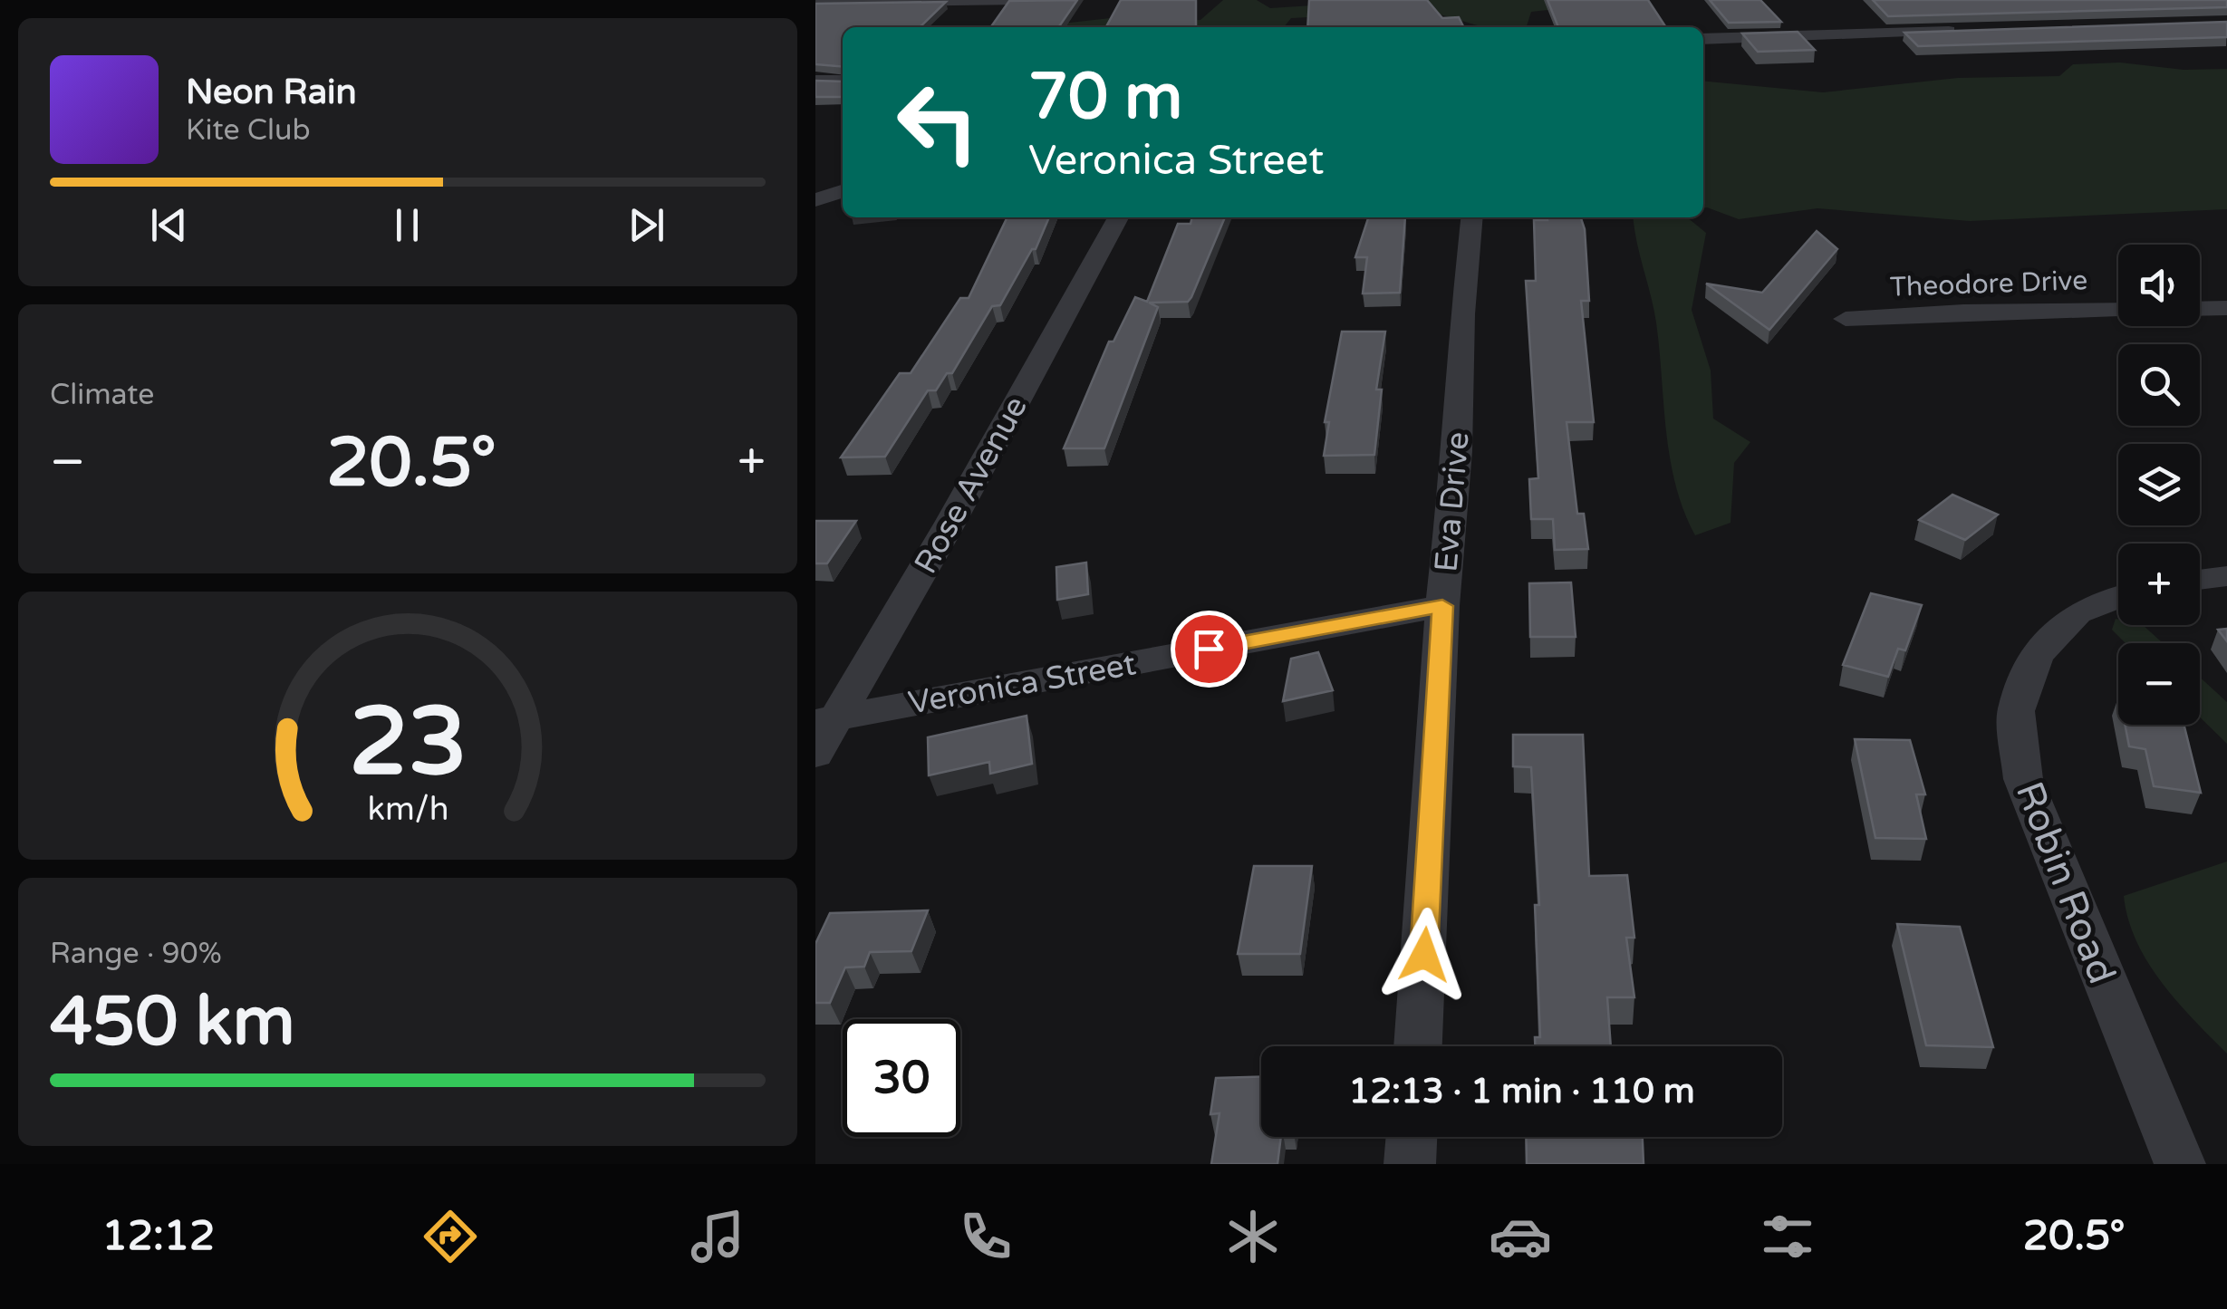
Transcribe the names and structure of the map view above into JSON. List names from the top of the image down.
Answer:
{
  "streets": {
    "street": [
      "Theodore Drive",
      "Rose Avenue",
      "Eva Drive",
      "Veronica Street",
      "Robin Road"
    ]
  },
  "crossings": [
    ["Rose Avenue", "Veronica Street"],
    ["Eva Drive", "Veronica Street"]
  ],
  "page": {
    "turn": ["70 m", "Veronica Street"],
    "song": ["Neon Rain", "Kite Club"],
    "map_buttons": ["+", "−"],
    "tile": [
      "Climate",
      ["Range · 90%", "450 km"]
    ],
    "heat": ["−", "20.5°", "+"],
    "limit": "30",
    "trip": "12:13 · 1 min · 110 m",
    "tabs": ["12:12", "20.5°"],
    "gauge": ["23", "km/h"]
  }
}
